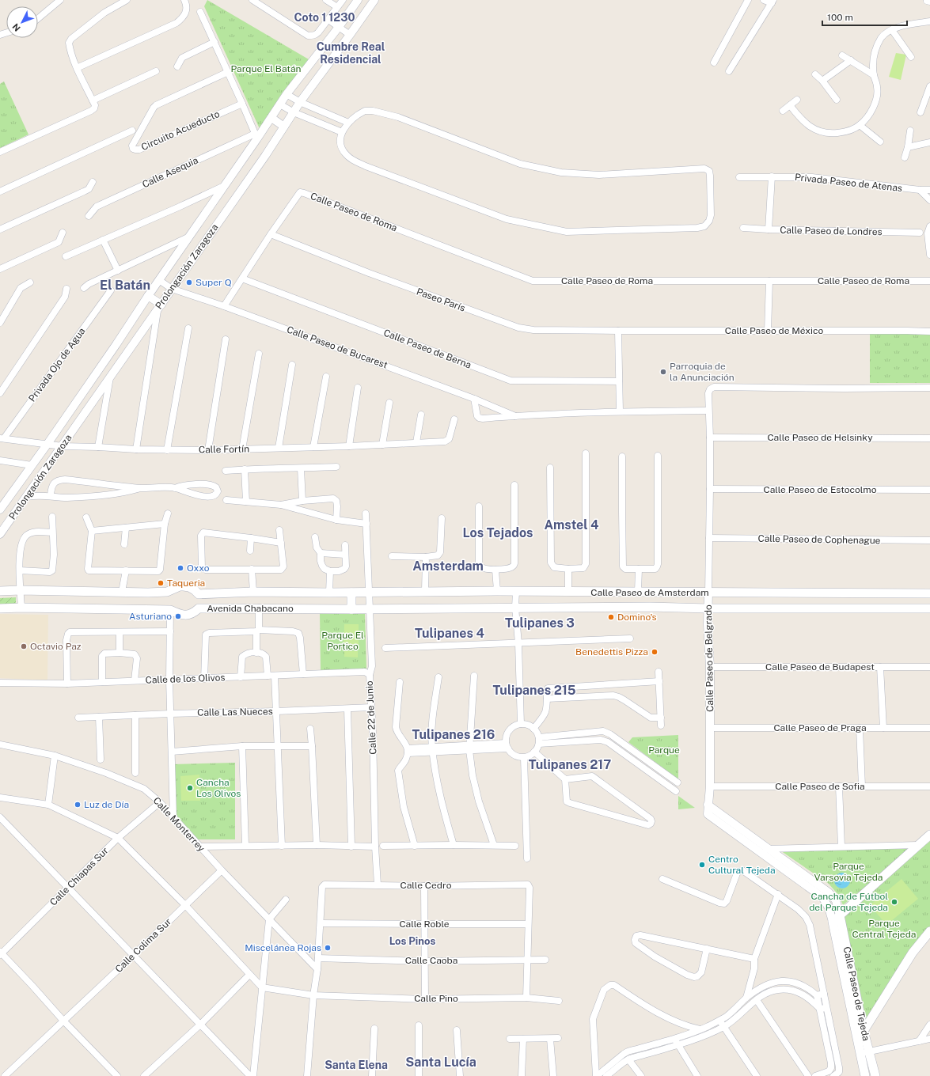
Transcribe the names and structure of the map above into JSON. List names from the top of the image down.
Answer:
{
  "streets": {
    "main road": ["Calle Paseo de Amsterdam", "Avenida Chabacano", "Calle Paseo de Tejeda"],
    "street": [
      "Circuito Acueducto",
      "Calle Asequia",
      "Privada Paseo de Atenas",
      "Calle Paseo de Roma",
      "Calle Paseo de Londres",
      "Prolongación Zaragoza",
      "Paseo París",
      "Calle Paseo de México",
      "Calle Paseo de Bucarest",
      "Calle Paseo de Berna",
      "Privada Ojo de Agua",
      "Calle Paseo de Helsinky",
      "Calle Fortín",
      "Calle Paseo de Estocolmo",
      "Calle Paseo de Cophenague",
      "Calle Paseo de Belgrado",
      "Calle Paseo de Budapest",
      "Calle de los Olivos",
      "Calle Las Nueces",
      "Calle 22 de Junio",
      "Calle Paseo de Praga",
      "Calle Paseo de Sofia",
      "Calle Monterrey",
      "Calle Chiapas Sur",
      "Calle Cedro",
      "Calle Roble",
      "Calle Colima Sur",
      "Calle Caoba",
      "Calle Pino"
    ]
  },
  "crossings": [
    ["Calle Asequia", "Prolongación Zaragoza"],
    ["Calle Paseo de Roma", "Paseo París"],
    ["Prolongación Zaragoza", "Calle Paseo de Bucarest"],
    ["Prolongación Zaragoza", "Calle Fortín"],
    ["Paseo París", "Calle Paseo de México"],
    ["Privada Ojo de Agua", "Calle Fortín"],
    ["Calle Paseo de Helsinky", "Calle Paseo de Belgrado"],
    ["Calle Paseo de Estocolmo", "Calle Paseo de Belgrado"],
    ["Calle Paseo de Cophenague", "Calle Paseo de Belgrado"],
    ["Calle Paseo de Amsterdam", "Avenida Chabacano"],
    ["Calle Paseo de Amsterdam", "Calle Paseo de Belgrado"],
    ["Calle Paseo de Amsterdam", "Calle 22 de Junio"],
    ["Avenida Chabacano", "Calle 22 de Junio"],
    ["Calle Paseo de Belgrado", "Calle Paseo de Budapest"],
    ["Calle Paseo de Belgrado", "Calle Paseo de Praga"],
    ["Calle Paseo de Belgrado", "Calle Paseo de Sofia"],
    ["Calle Paseo de Belgrado", "Calle Paseo de Tejeda"],
    ["Calle de los Olivos", "Calle 22 de Junio"],
    ["Calle Las Nueces", "Calle 22 de Junio"],
    ["Calle 22 de Junio", "Calle Cedro"],
    ["Calle Monterrey", "Calle Chiapas Sur"],
    ["Calle Monterrey", "Calle Colima Sur"],
    ["Calle Cedro", "Calle Roble"]
  ],
  "districts": [
    "Coto 1 1230",
    "Cumbre Real Residencial",
    "El Batán",
    "Amstel 4",
    "Los Tejados",
    "Amsterdam",
    "Tulipanes 3",
    "Tulipanes 4",
    "Tulipanes 215",
    "Tulipanes 216",
    "Tulipanes 217",
    "Los Pinos",
    "Santa Lucía",
    "Santa Elena"
  ],
  "parks": [
    "Parque El Batán",
    "Parque El Portico",
    "Parque",
    "Parque Varsovia Tejeda",
    "Parque Central Tejeda"
  ],
  "places": [
    "Super Q",
    "Parroquia de la Anunciación",
    "Oxxo",
    "Taqueria",
    "Asturiano",
    "Domino's",
    "Octavio Paz",
    "Benedettis Pizza",
    "Cancha Los Olivos",
    "Luz de Día",
    "Centro Cultural Tejeda",
    "Cancha de Fútbol del Parque Tejeda",
    "Miscelánea Rojas"
  ],
  "scale_bar": "100 m",
  "north": "bottom left"
}
